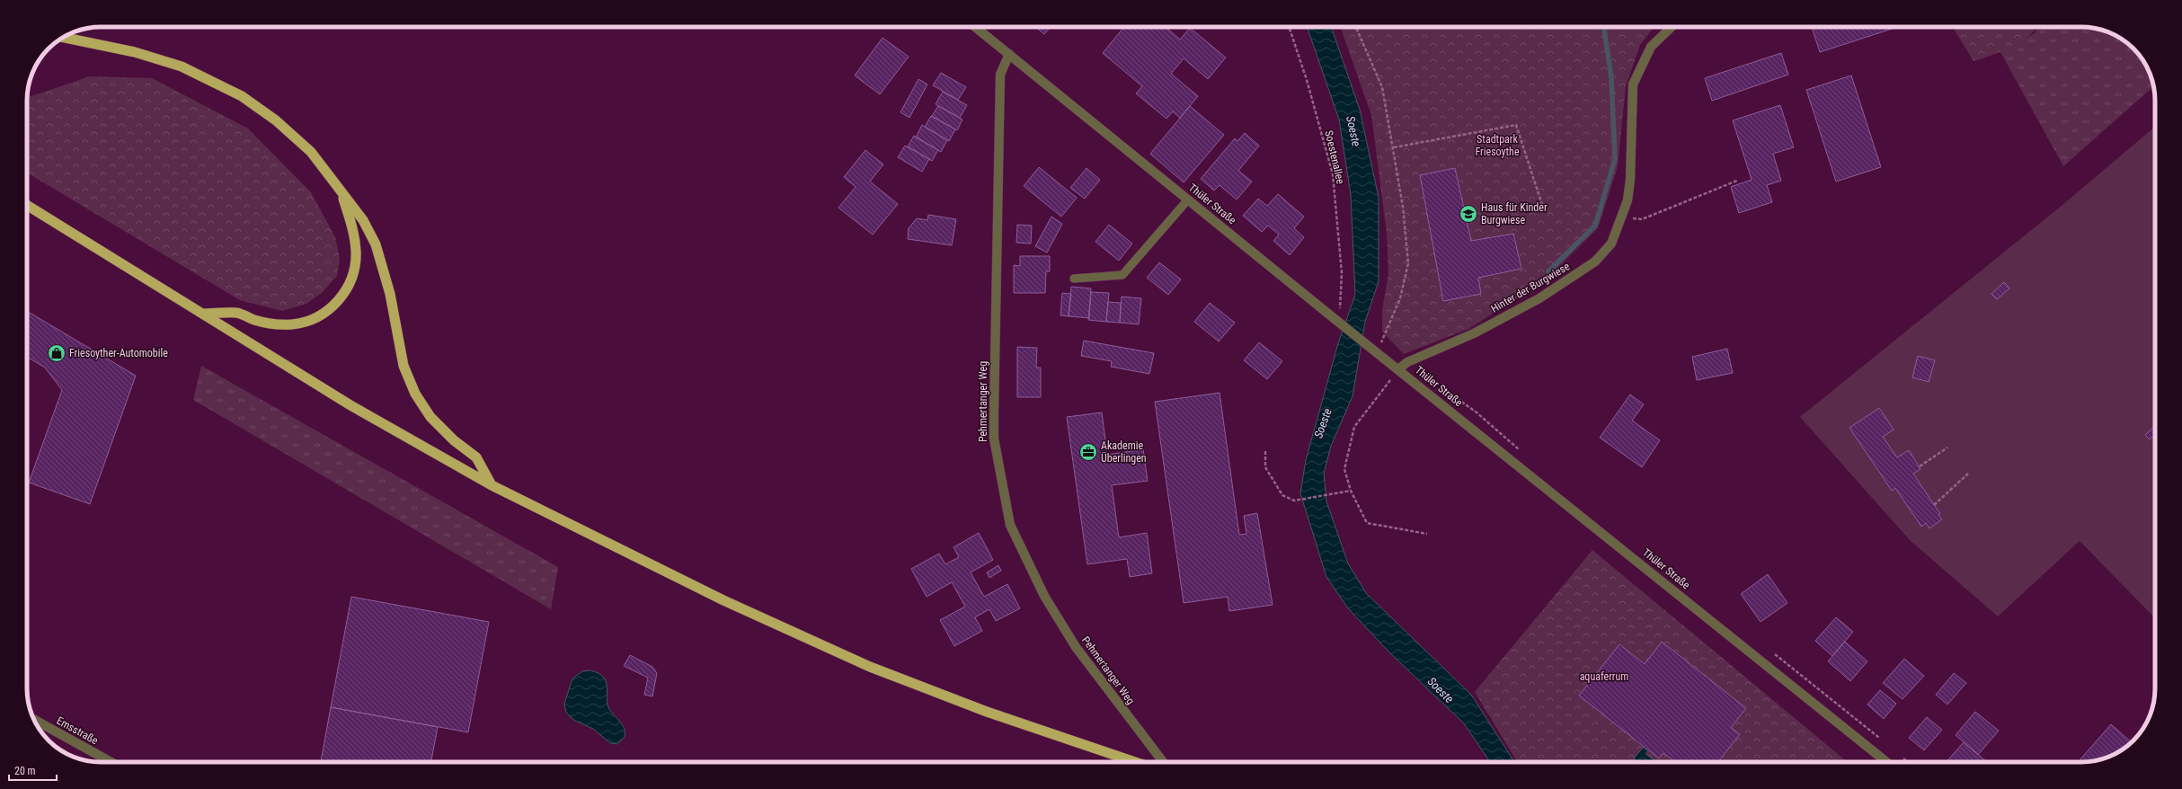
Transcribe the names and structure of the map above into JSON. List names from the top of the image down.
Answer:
{
  "streets": {
    "street": [
      "Thüler Straße",
      "Hinter der Burgwiese",
      "Pehmertanger Weg",
      "Emsstraße"
    ],
    "path": ["Soestenallee"]
  },
  "crossings": [
    ["Soestenallee", "Thüler Straße"],
    ["Thüler Straße", "Hinter der Burgwiese"],
    ["Thüler Straße", "Pehmertanger Weg"]
  ],
  "water": ["Soeste"],
  "parks": ["Stadtpark Friesoythe", "aquaferrum"],
  "places": {
    "school or university": ["Haus für Kinder Burgwiese"],
    "shop": ["Friesoyther-Automobile"],
    "office": ["Akademie Überlingen"]
  },
  "scale_bar": "20 m"
}
